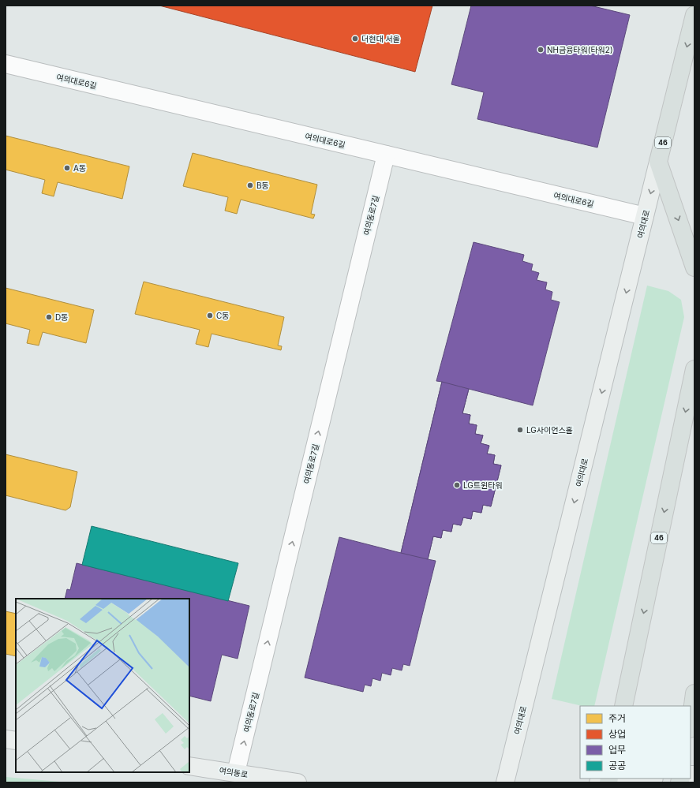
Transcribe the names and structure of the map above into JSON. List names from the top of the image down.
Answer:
{
  "streets": {
    "main road": ["46", "여의대로", "여의동로"],
    "street": ["여의대로6길", "여의동로7길"]
  },
  "crossings": [
    ["여의대로6길", "여의동로7길"],
    ["여의대로6길", "여의대로"],
    ["여의동로7길", "여의동로"]
  ],
  "one_way": ["여의동로7길"],
  "places": [
    "더현대 서울",
    "NH금융타워(타워2)",
    "A동",
    "B동",
    "C동",
    "D동",
    "LG사이언스홀",
    "LG트윈타워"
  ],
  "legend": [
    "주거",
    "상업",
    "업무",
    "공공"
  ]
}
